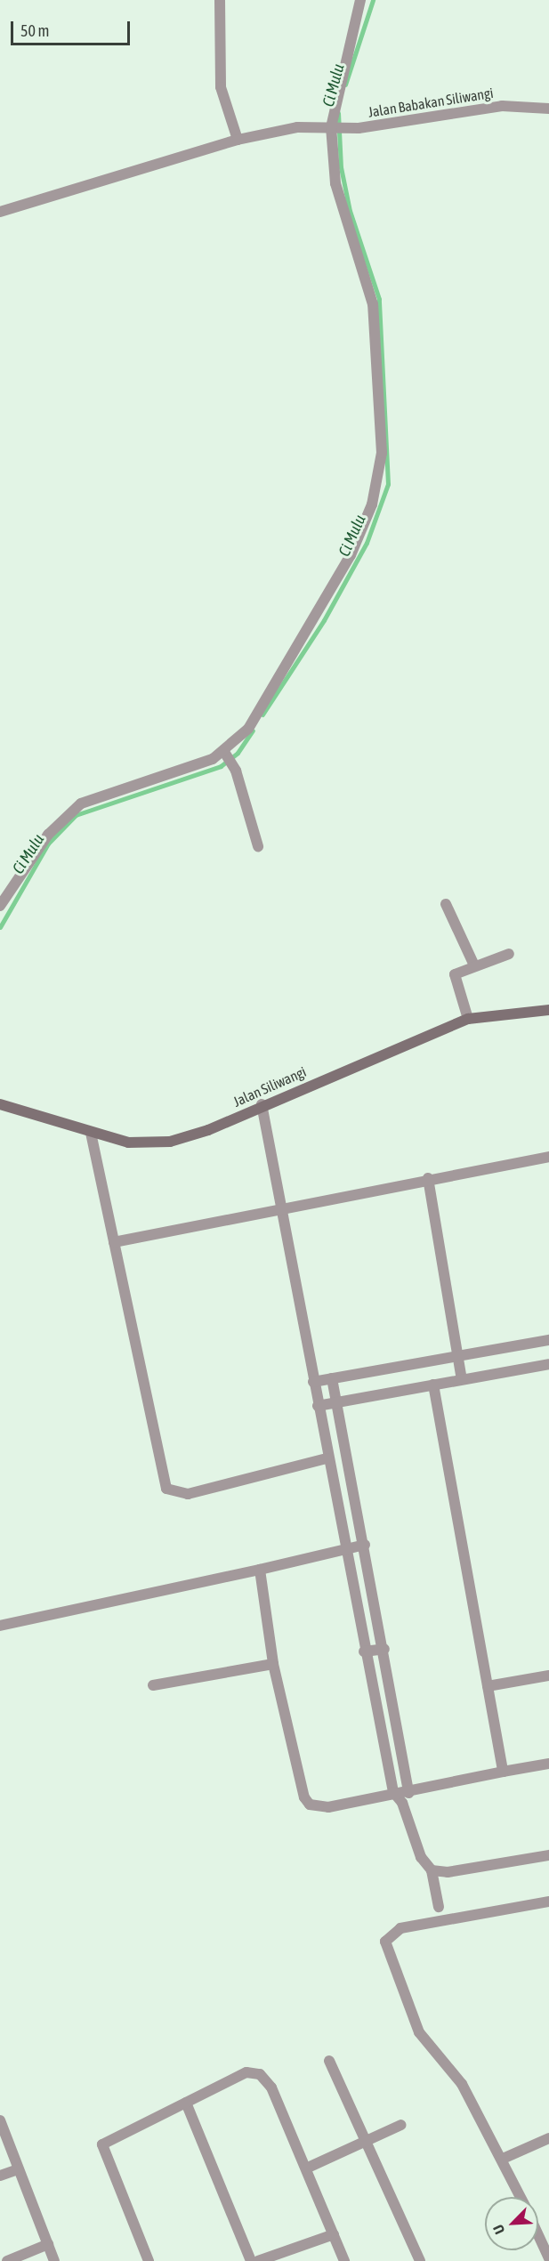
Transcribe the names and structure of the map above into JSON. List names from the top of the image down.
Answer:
{
  "streets": {
    "street": ["Jalan Babakan Siliwangi", "Jalan Siliwangi"]
  },
  "water": ["Ci Mulu"],
  "scale_bar": "50 m",
  "north": "bottom left"
}
